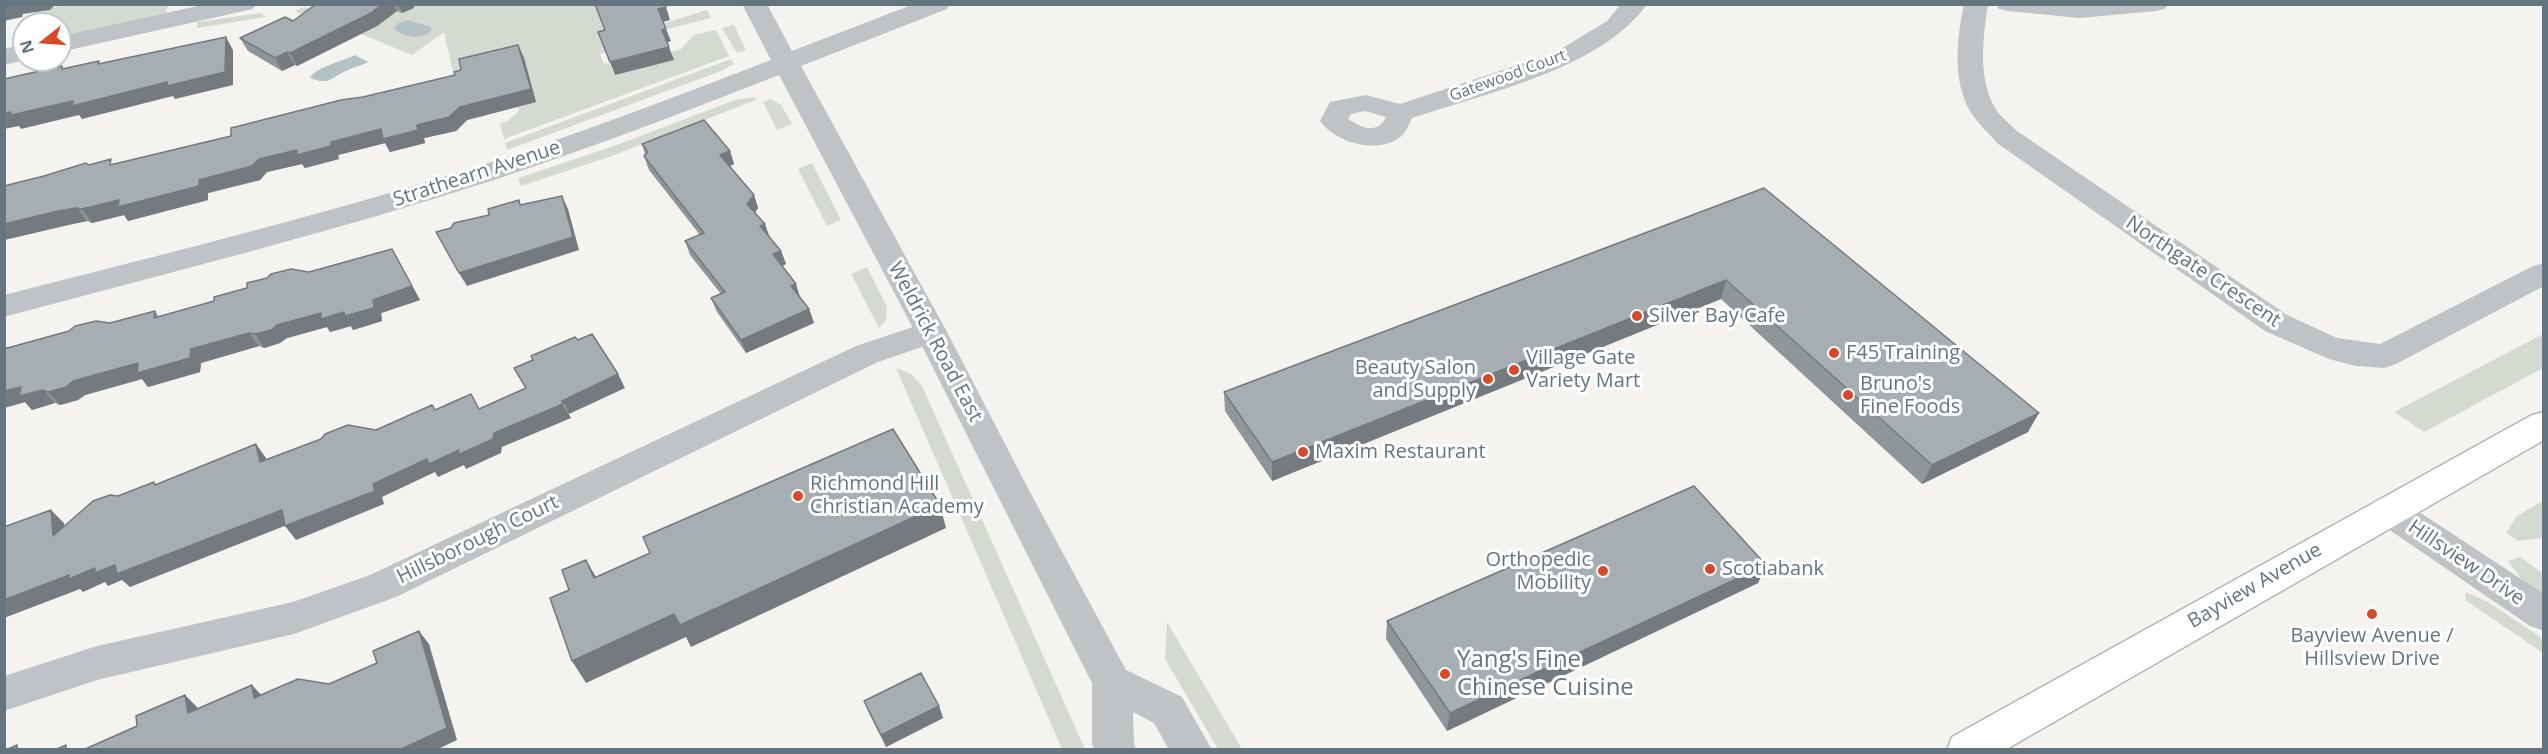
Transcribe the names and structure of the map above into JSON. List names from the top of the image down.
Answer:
{
  "streets": {
    "main road": ["Bayview Avenue"],
    "street": [
      "Gatewood Court",
      "Strathearn Avenue",
      "Northgate Crescent",
      "Weldrick Road East",
      "Hillsborough Court",
      "Hillsview Drive"
    ]
  },
  "crossings": [
    ["Strathearn Avenue", "Weldrick Road East"],
    ["Weldrick Road East", "Hillsborough Court"],
    ["Hillsview Drive", "Bayview Avenue"]
  ],
  "places": [
    "Silver Bay Cafe",
    "F45 Training",
    "Village Gate Variety Mart",
    "Beauty Salon and Supply",
    "Bruno's Fine Foods",
    "Maxim Restaurant",
    "Richmond Hill Christian Academy",
    "Scotiabank",
    "Orthopedic Mobility",
    "Bayview Avenue / Hillsview Drive",
    "Yang's Fine Chinese Cuisine"
  ],
  "north": "left"
}
